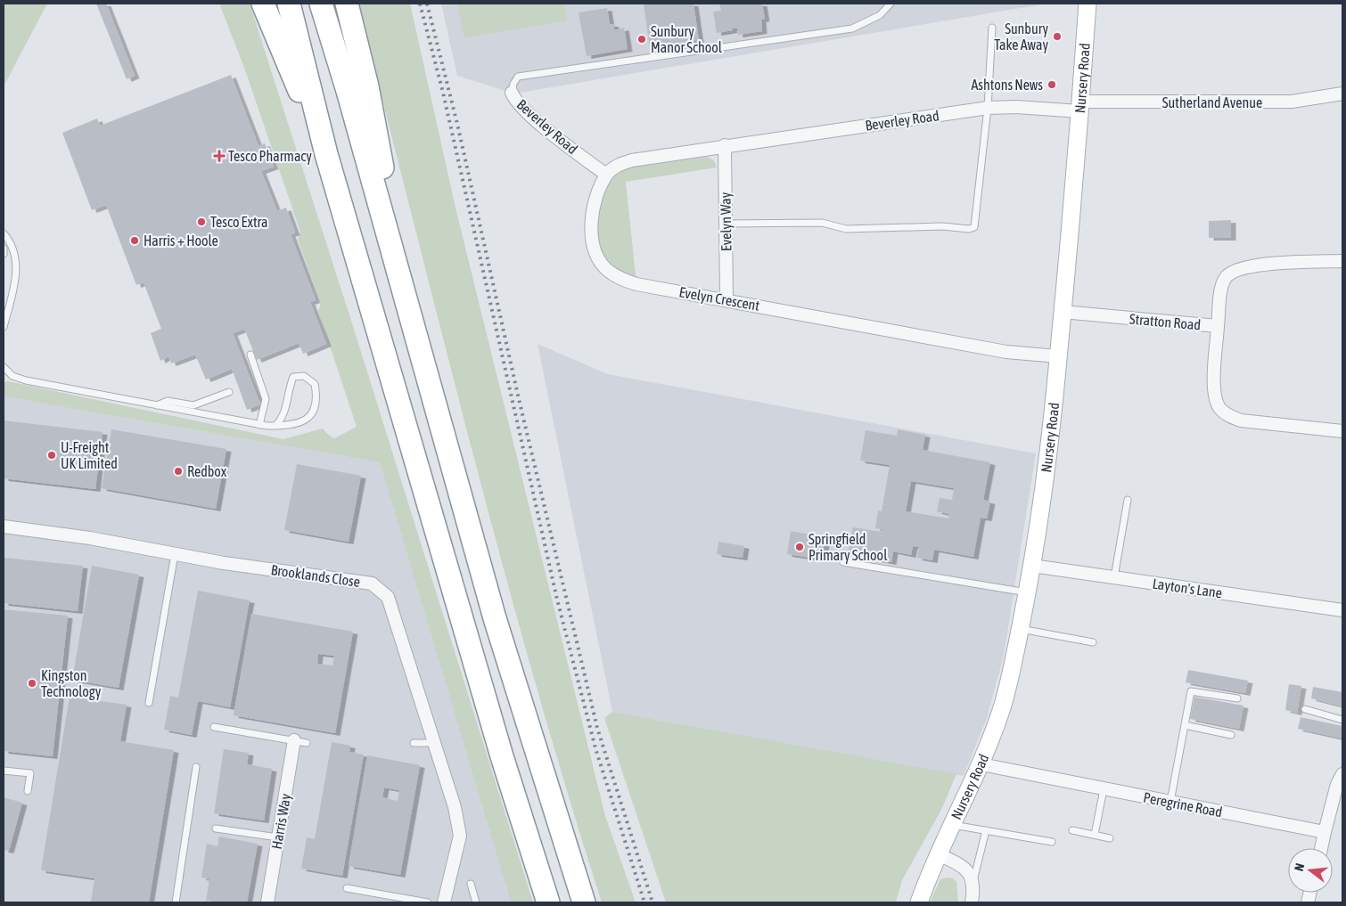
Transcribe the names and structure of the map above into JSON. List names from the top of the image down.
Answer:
{
  "streets": {
    "street": [
      "Nursery Road",
      "Sutherland Avenue",
      "Beverley Road",
      "Evelyn Way",
      "Evelyn Crescent",
      "Stratton Road",
      "Brooklands Close",
      "Layton's Lane",
      "Peregrine Road",
      "Harris Way"
    ]
  },
  "crossings": [
    ["Nursery Road", "Sutherland Avenue"],
    ["Nursery Road", "Beverley Road"],
    ["Nursery Road", "Evelyn Crescent"],
    ["Nursery Road", "Stratton Road"],
    ["Nursery Road", "Layton's Lane"],
    ["Nursery Road", "Peregrine Road"],
    ["Sutherland Avenue", "Beverley Road"],
    ["Beverley Road", "Evelyn Way"],
    ["Beverley Road", "Evelyn Crescent"],
    ["Evelyn Way", "Evelyn Crescent"]
  ],
  "places": {
    "other": [
      "Sunbury Take Away",
      "Sunbury Manor School",
      "Ashtons News",
      "Tesco Extra",
      "Harris + Hoole",
      "U-Freight UK Limited",
      "Redbox",
      "Springfield Primary School",
      "Kingston Technology"
    ],
    "health": ["Tesco Pharmacy"]
  },
  "north": "left"
}
